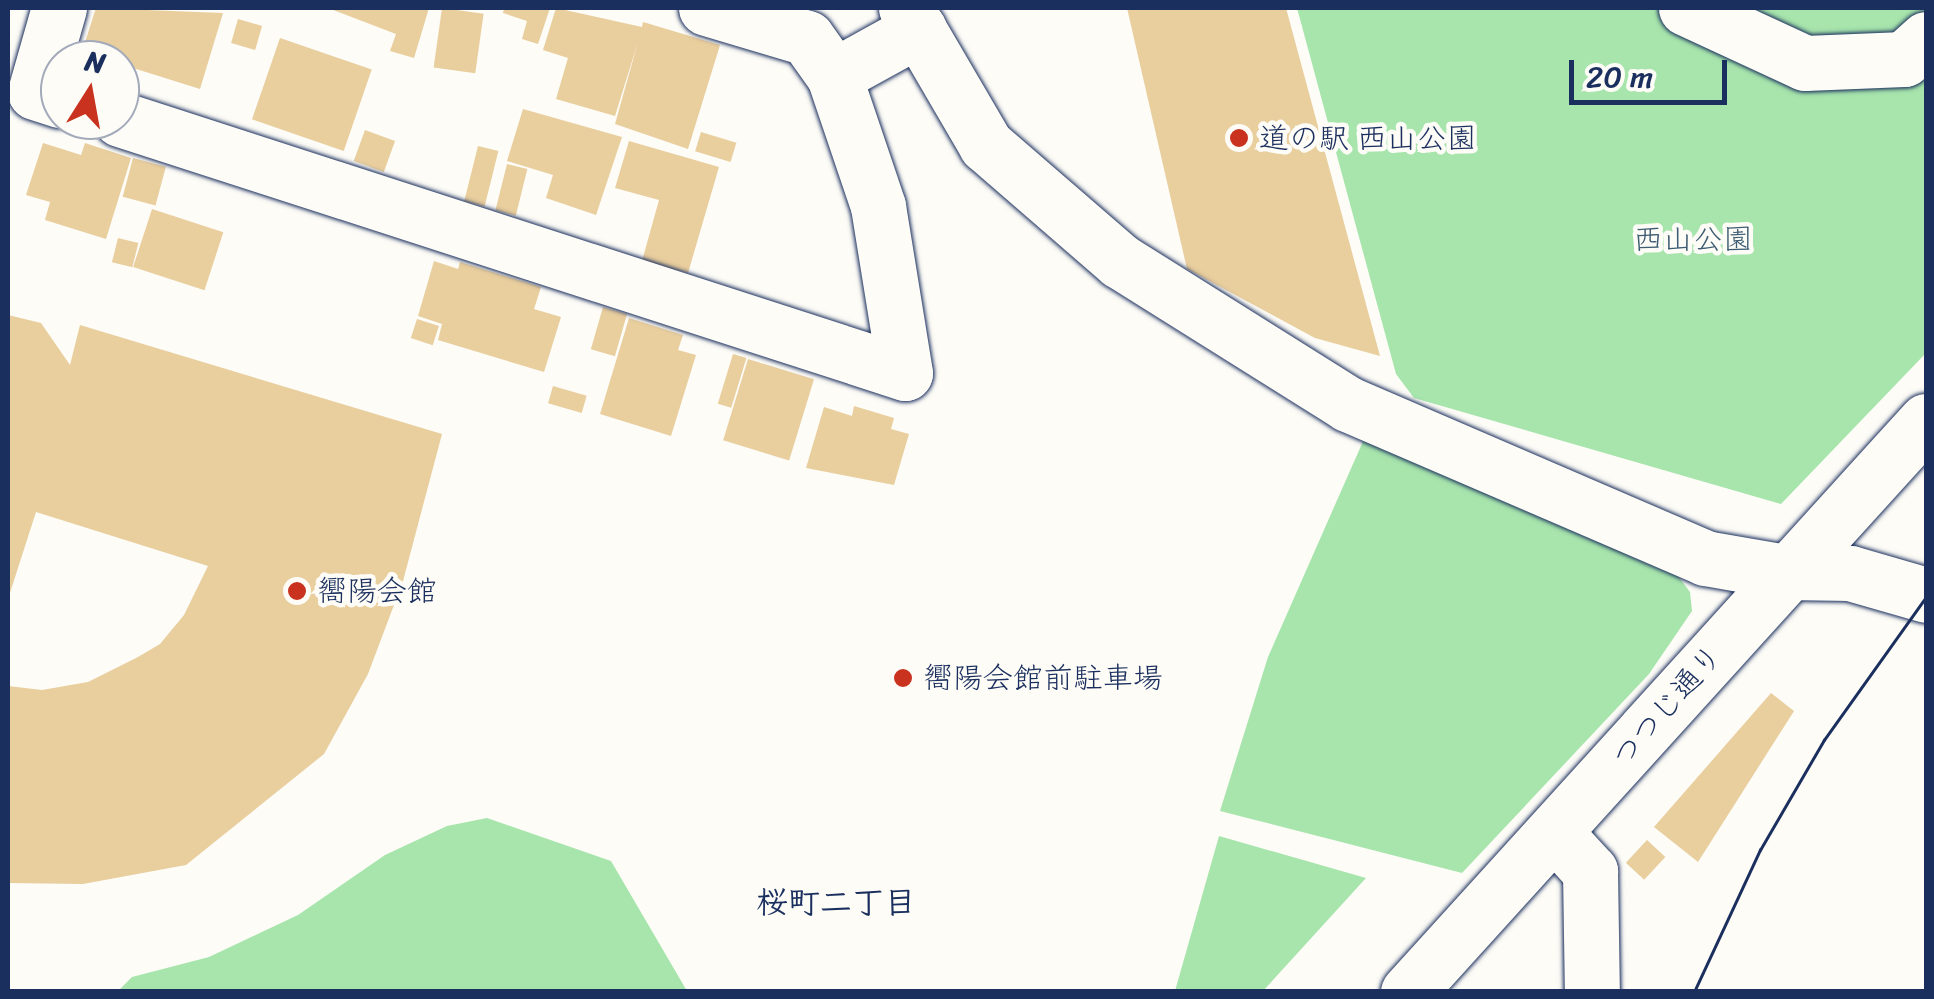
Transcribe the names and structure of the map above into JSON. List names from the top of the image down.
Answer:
{
  "streets": {
    "street": ["つつじ通り"]
  },
  "districts": ["桜町二丁目"],
  "parks": ["西山公園"],
  "places": ["道の駅 西山公園", "嚮陽会館", "嚮陽会館前駐車場"],
  "scale_bar": "20 m",
  "north": "top"
}
